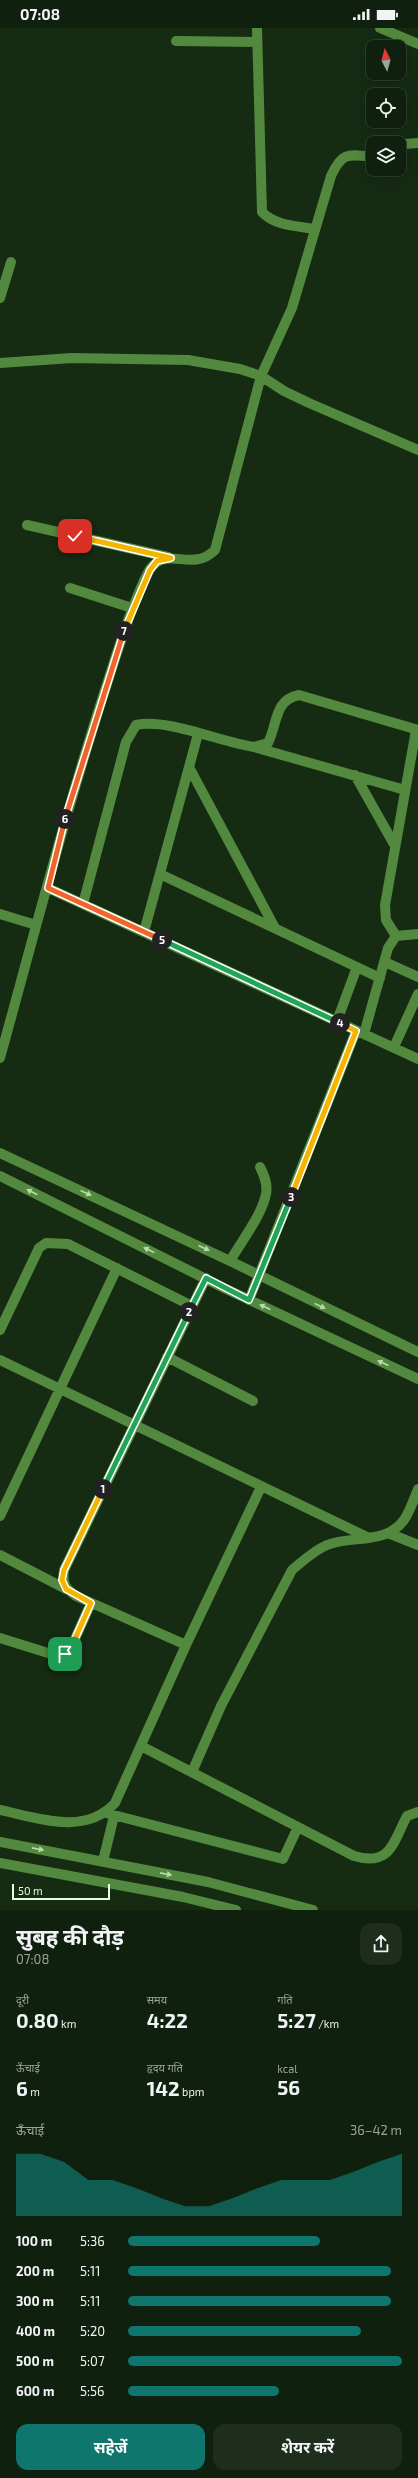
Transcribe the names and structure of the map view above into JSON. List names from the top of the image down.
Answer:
{
  "scale_bar": "50 m",
  "north": "top",
  "page": {
    "status": "07:08",
    "pins": [
      "7",
      "6",
      "5",
      "4",
      "3",
      "2",
      "1"
    ],
    "scale": "50 m",
    "heading": ["सुबह की दौड़", "07:08"],
    "stats": [
      ["दूरी", "0.80 km"],
      ["समय", "4:22"],
      ["गति", "5:27 /km"],
      ["ऊँचाई", "6 m"],
      ["हृदय गति", "142 bpm"],
      ["kcal", "56"]
    ],
    "chart": ["ऊँचाई", "36–42 m"],
    "list": [
      {
        "name": "100 m",
        "note": "5:36"
      },
      {
        "name": "200 m",
        "note": "5:11"
      },
      {
        "name": "300 m",
        "note": "5:11"
      },
      {
        "name": "400 m",
        "note": "5:20"
      },
      {
        "name": "500 m",
        "note": "5:07"
      },
      {
        "name": "600 m",
        "note": "5:56"
      }
    ],
    "buttons": ["सहेजें", "शेयर करें"]
  }
}
